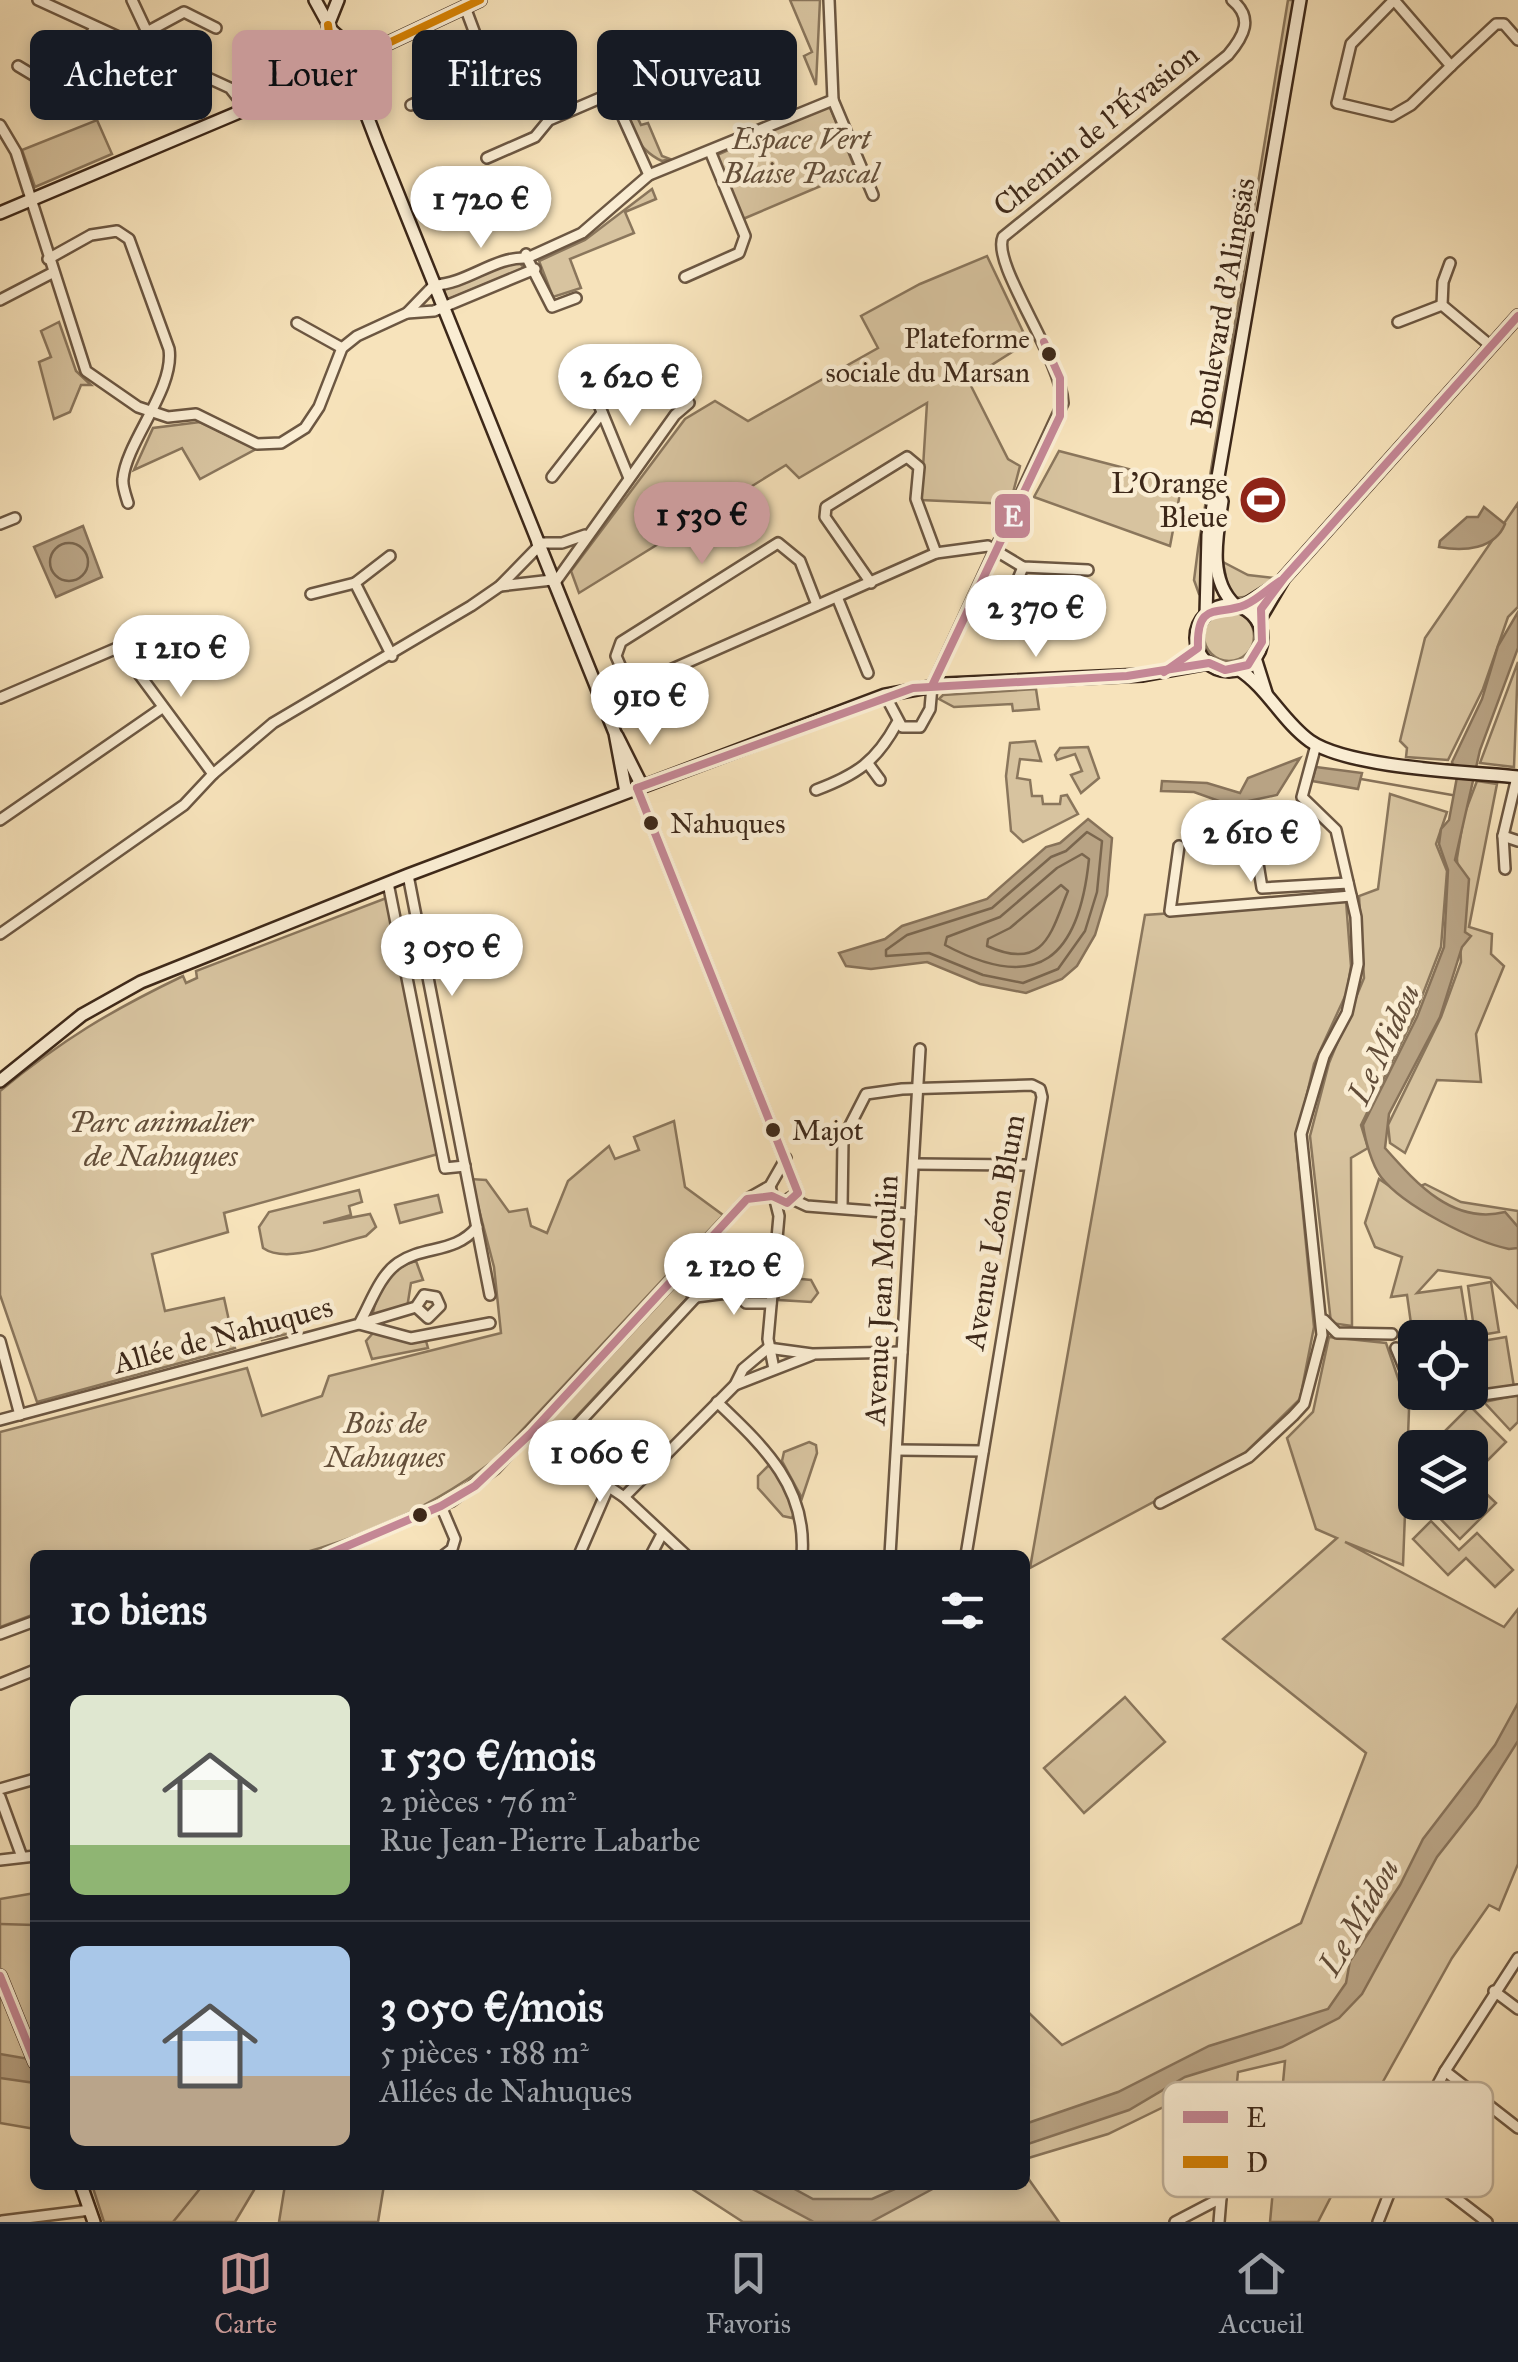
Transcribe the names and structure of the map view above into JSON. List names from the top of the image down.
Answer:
{
  "streets": {
    "main road": ["Boulevard d'Alingsäs"],
    "street": [
      "Chemin de l'Évasion",
      "Avenue Léon Blum",
      "Avenue Jean Moulin",
      "Allée de Nahuques"
    ]
  },
  "crossings": [
    ["Avenue Léon Blum", "Avenue Jean Moulin"]
  ],
  "water": ["Le Midou"],
  "parks": ["Espace Vert Blaise Pascal", "Parc animalier de Nahuques", "Bois de Nahuques"],
  "places": {
    "other": ["Plateforme sociale du Marsan", "Nahuques", "Majot"],
    "sports": ["L'Orange Bleue"]
  },
  "lines": ["transit line D", "transit line E"],
  "legend": ["E", "D"],
  "page": {
    "chip": [
      "Acheter",
      "Louer",
      "Filtres",
      "Nouveau"
    ],
    "price": [
      "1 720 €",
      "2 620 €",
      "1 530 €",
      "2 370 €",
      "1 210 €",
      "910 €",
      "2 610 €",
      "3 050 €",
      "2 120 €",
      "1 060 €"
    ],
    "heading": "10 biens",
    "list": [
      {
        "name": "1 530 €/mois",
        "note": "2 pièces · 76 m² · Rue Jean-Pierre Labarbe"
      },
      {
        "name": "3 050 €/mois",
        "note": "5 pièces · 188 m² · Allées de Nahuques"
      }
    ],
    "tabs": ["Carte", "Favoris", "Accueil"]
  }
}
